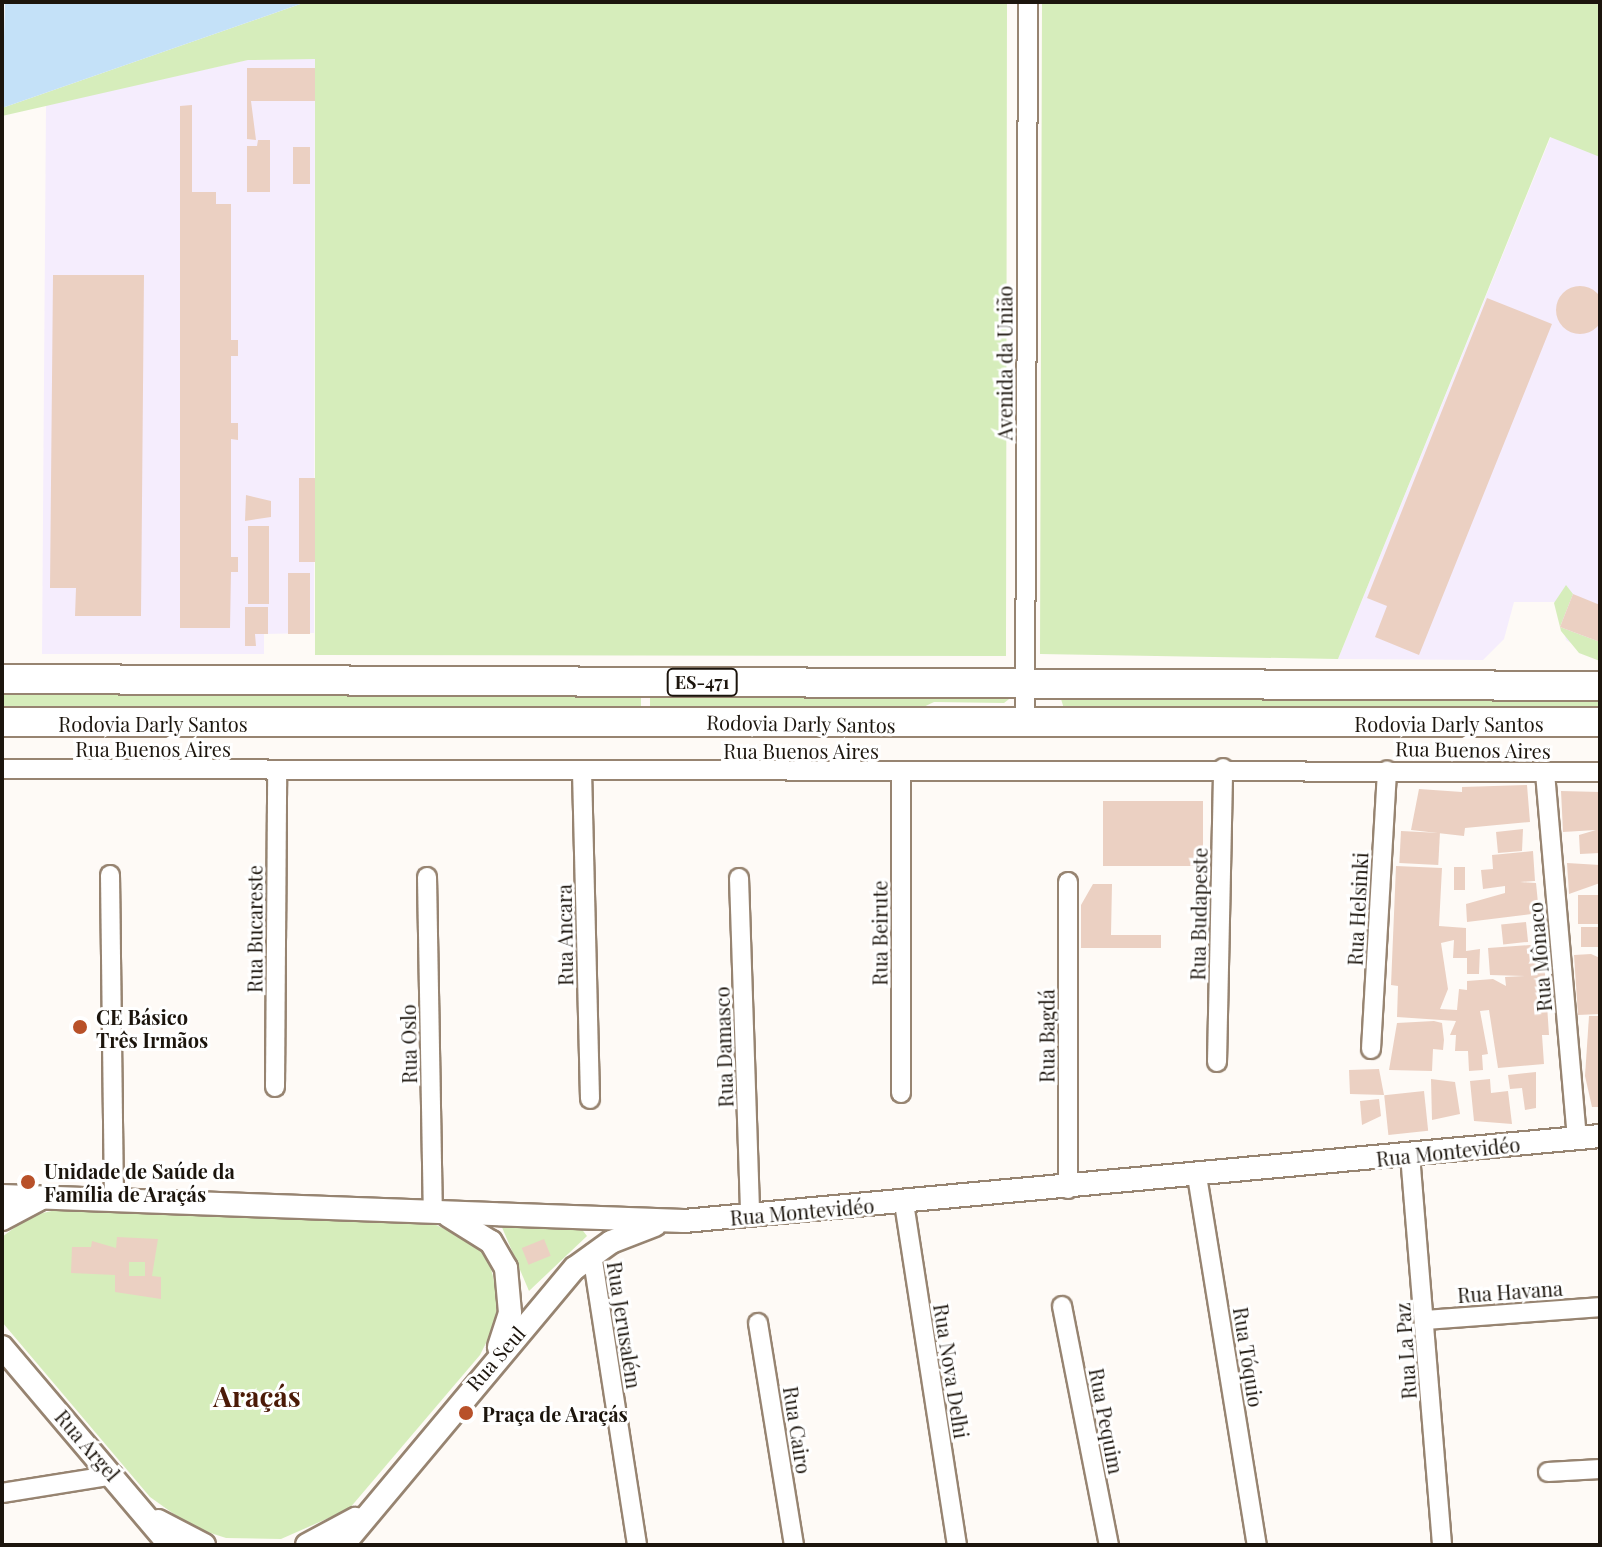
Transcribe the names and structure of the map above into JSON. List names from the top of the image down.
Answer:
{
  "streets": {
    "main road": ["ES-471", "Rodovia Darly Santos"],
    "street": [
      "Avenida da União",
      "Rua Buenos Aires",
      "Rua Helsinki",
      "Rua Budapeste",
      "Rua Bucareste",
      "Rua Beirute",
      "Rua Ancara",
      "Rua Mônaco",
      "Rua Bagdá",
      "Rua Oslo",
      "Rua Damasco",
      "Rua Montevidéo",
      "Rua Havana",
      "Rua Jerusalém",
      "Rua La Paz",
      "Rua Tóquio",
      "Rua Seul",
      "Rua Nova Delhi",
      "Rua Pequim",
      "Rua Cairo",
      "Rua Argel"
    ]
  },
  "crossings": [
    ["Avenida da União", "Rodovia Darly Santos"],
    ["Rua Buenos Aires", "Rua Helsinki"],
    ["Rua Buenos Aires", "Rua Budapeste"],
    ["Rua Buenos Aires", "Rua Bucareste"],
    ["Rua Buenos Aires", "Rua Beirute"],
    ["Rua Buenos Aires", "Rua Ancara"],
    ["Rua Buenos Aires", "Rua Mônaco"],
    ["Rua Mônaco", "Rua Montevidéo"],
    ["Rua Bagdá", "Rua Montevidéo"],
    ["Rua Oslo", "Rua Montevidéo"],
    ["Rua Damasco", "Rua Montevidéo"],
    ["Rua Montevidéo", "Rua La Paz"],
    ["Rua Montevidéo", "Rua Tóquio"],
    ["Rua Montevidéo", "Rua Seul"],
    ["Rua Montevidéo", "Rua Nova Delhi"],
    ["Rua Havana", "Rua La Paz"],
    ["Rua Jerusalém", "Rua Seul"]
  ],
  "districts": ["Araçás"],
  "places": ["CE Básico Três Irmãos", "Unidade de Saúde da Família de Araçás", "Praça de Araçás"]
}
